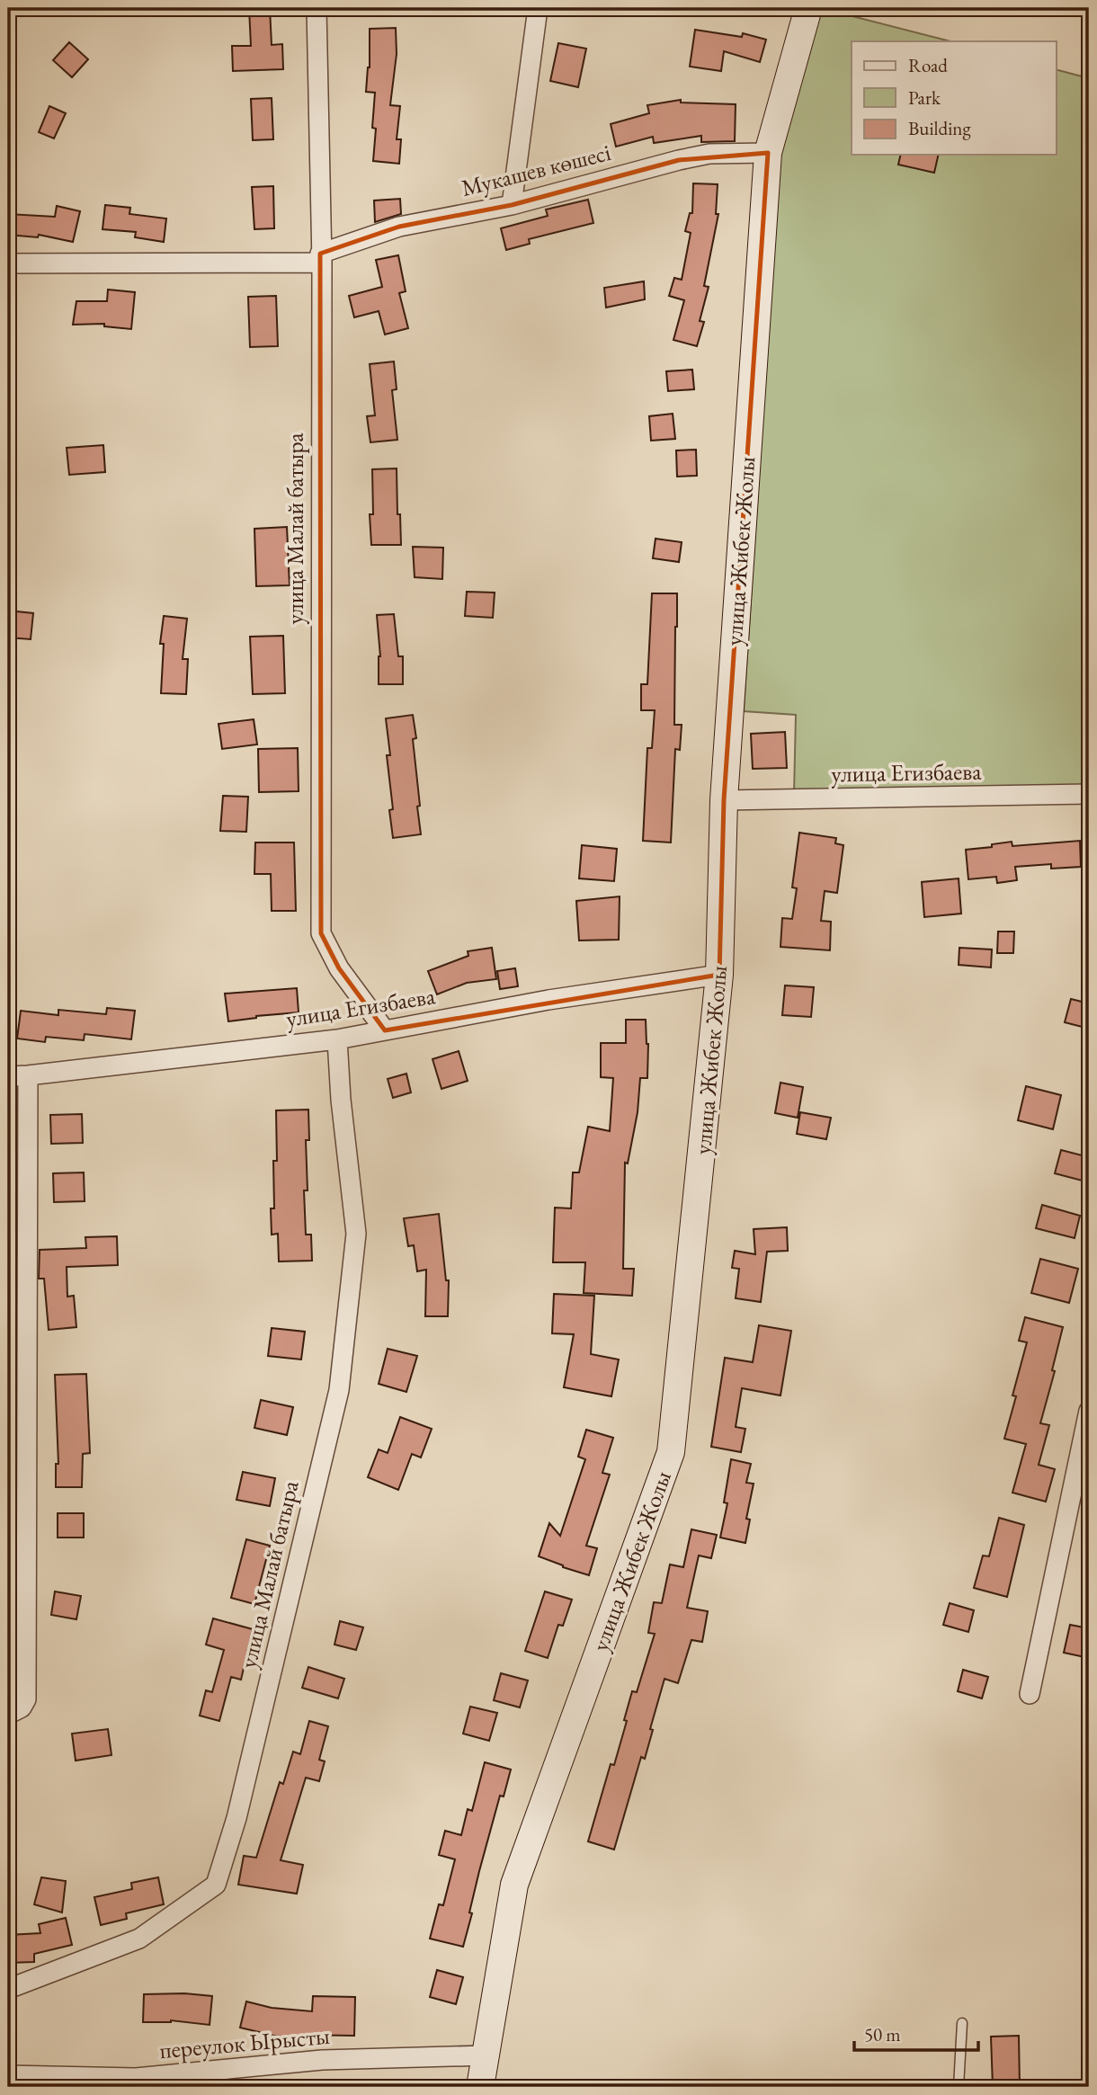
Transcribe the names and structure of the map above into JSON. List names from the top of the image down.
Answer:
{
  "streets": {
    "main road": ["улица Жибек Жолы"],
    "street": [
      "Мукашев көшесі",
      "улица Малай батыра",
      "улица Егизбаева",
      "переулок Ырысты"
    ]
  },
  "crossings": [
    ["Мукашев көшесі", "улица Малай батыра"],
    ["Мукашев көшесі", "улица Жибек Жолы"],
    ["улица Малай батыра", "улица Егизбаева"],
    ["улица Жибек Жолы", "улица Егизбаева"],
    ["улица Жибек Жолы", "переулок Ырысты"]
  ],
  "legend": ["Road", "Park", "Building"],
  "scale_bar": "50 m"
}
